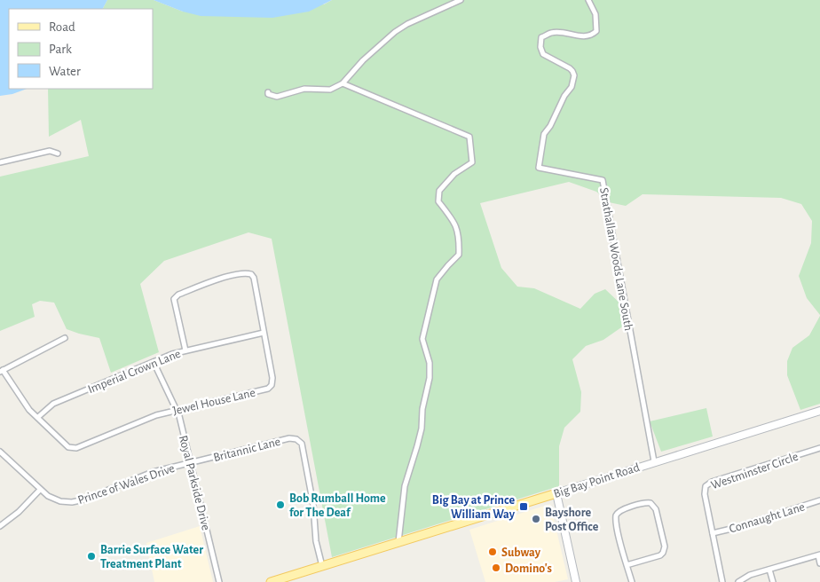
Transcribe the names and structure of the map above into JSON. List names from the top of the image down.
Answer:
{
  "streets": {
    "main road": ["Big Bay Point Road"],
    "street": [
      "Strathallan Woods Lane South",
      "Imperial Crown Lane",
      "Jewel House Lane",
      "Britannic Lane",
      "Westminster Circle",
      "Royal Parkside Drive",
      "Prince of Wales Drive",
      "Connaught Lane"
    ]
  },
  "crossings": [
    ["Strathallan Woods Lane South", "Big Bay Point Road"],
    ["Imperial Crown Lane", "Jewel House Lane"],
    ["Imperial Crown Lane", "Royal Parkside Drive"],
    ["Jewel House Lane", "Royal Parkside Drive"],
    ["Britannic Lane", "Big Bay Point Road"],
    ["Britannic Lane", "Royal Parkside Drive"],
    ["Britannic Lane", "Prince of Wales Drive"],
    ["Westminster Circle", "Connaught Lane"],
    ["Royal Parkside Drive", "Prince of Wales Drive"]
  ],
  "places": {
    "other": [
      "Bob Rumball Home for The Deaf",
      "Bayshore Post Office",
      "Subway",
      "Barrie Surface Water Treatment Plant",
      "Domino's"
    ],
    "transit": ["Big Bay at Prince William Way"]
  },
  "legend": ["Road", "Park", "Water"]
}
